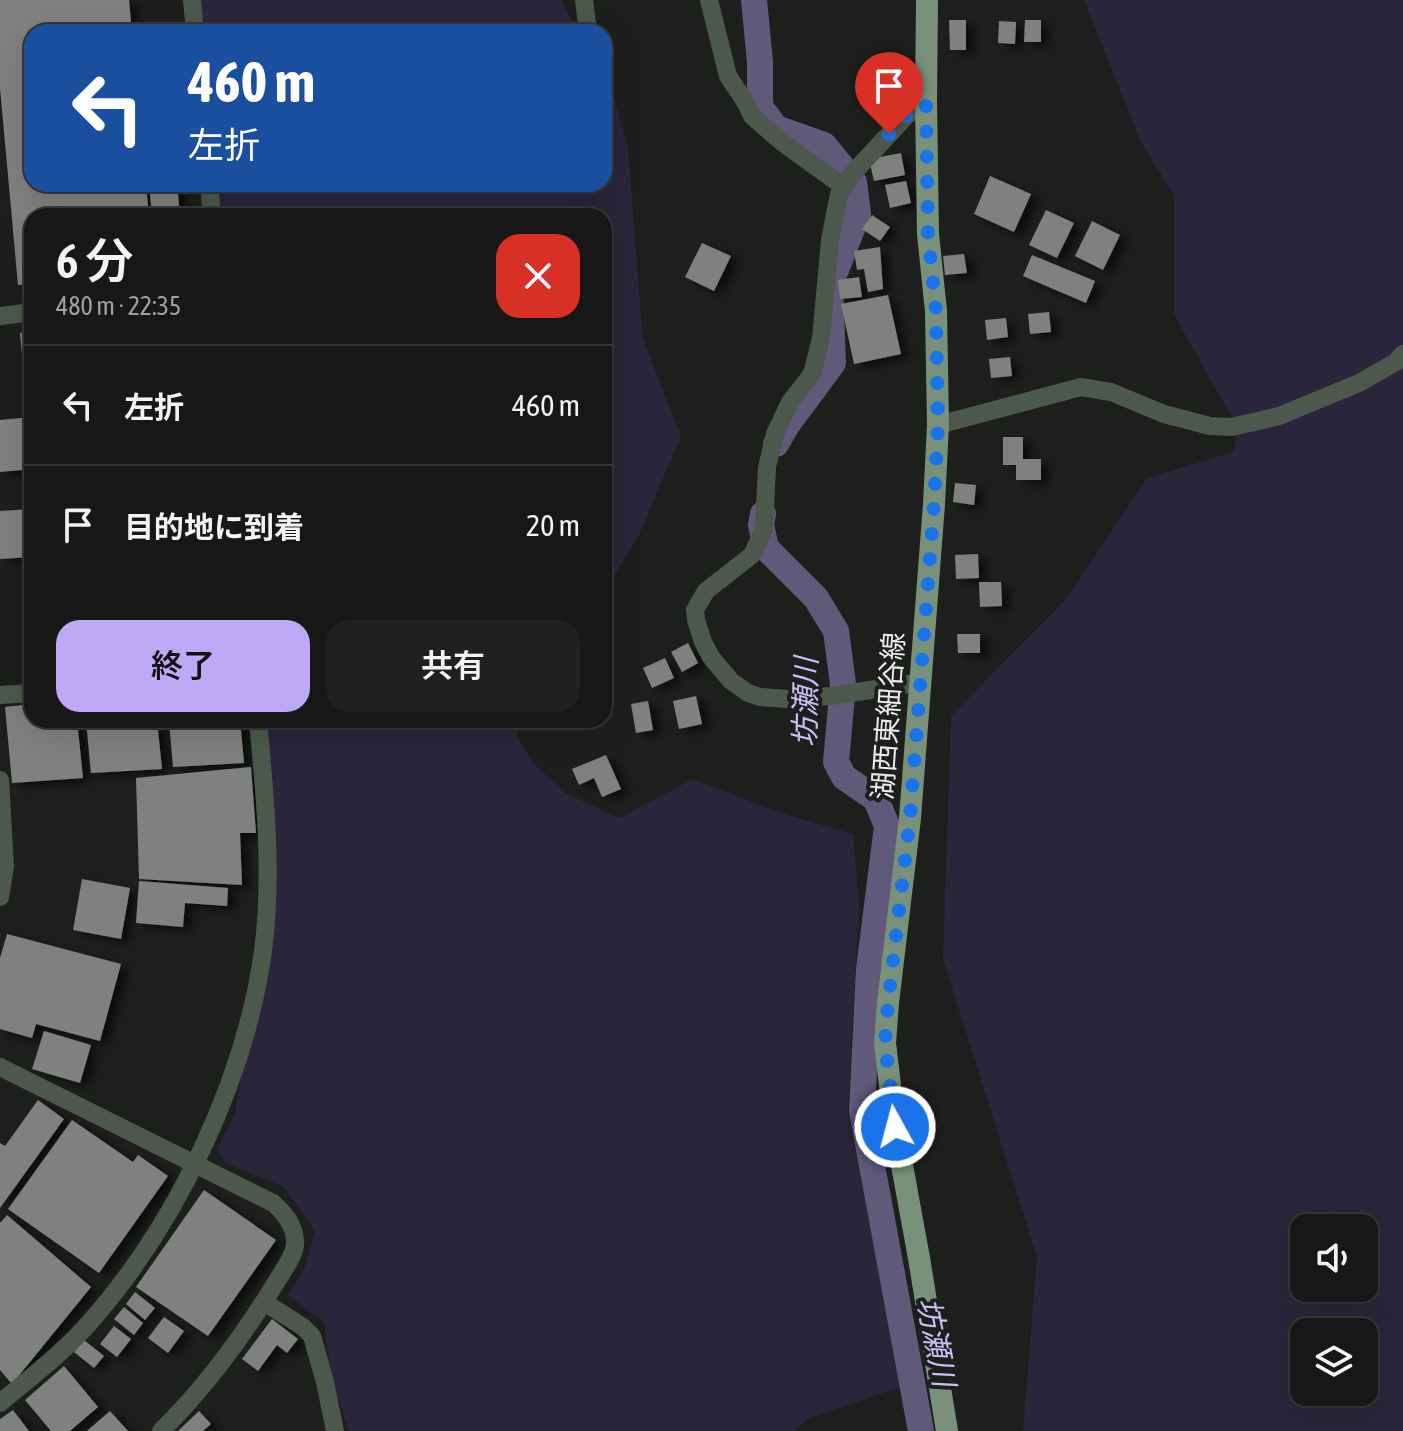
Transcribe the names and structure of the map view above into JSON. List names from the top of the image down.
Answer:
{
  "streets": {
    "main road": ["湖西東細谷線"]
  },
  "water": ["坊瀬川"],
  "page": {
    "turn": ["460 m", "左折"],
    "heading": ["6 分", "480 m · 22:35"],
    "list": [
      {
        "name": "左折",
        "value": "460 m"
      },
      {
        "name": "目的地に到着",
        "value": "20 m"
      }
    ],
    "buttons": ["終了", "共有"]
  }
}
